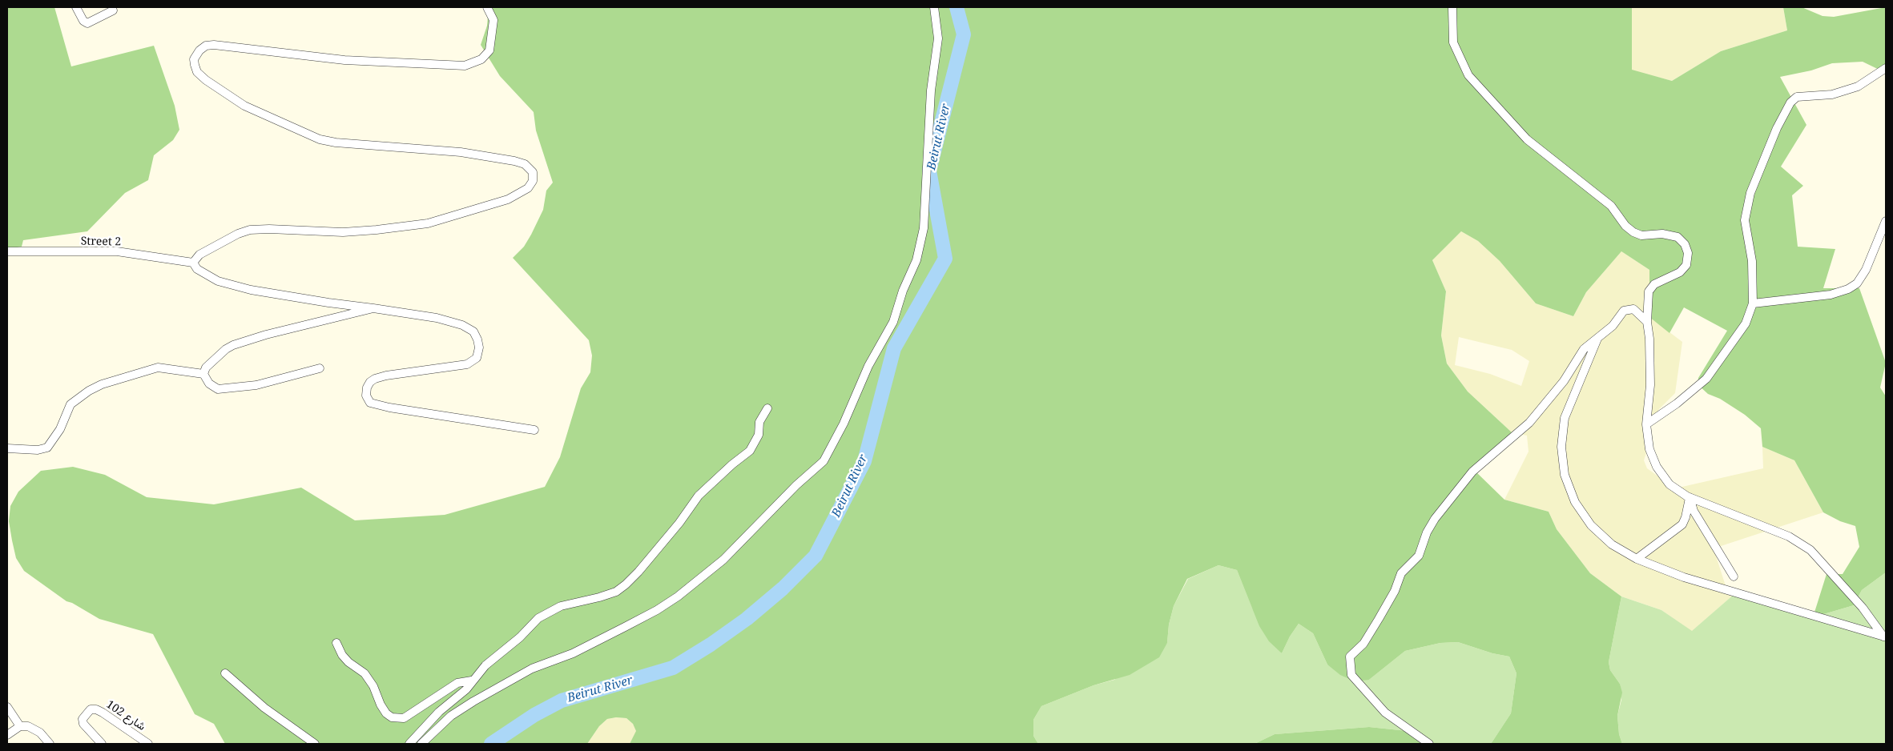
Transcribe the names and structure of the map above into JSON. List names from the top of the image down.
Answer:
{
  "streets": {
    "street": ["Street 2", "شارع 102"]
  },
  "water": ["Beirut River"]
}
